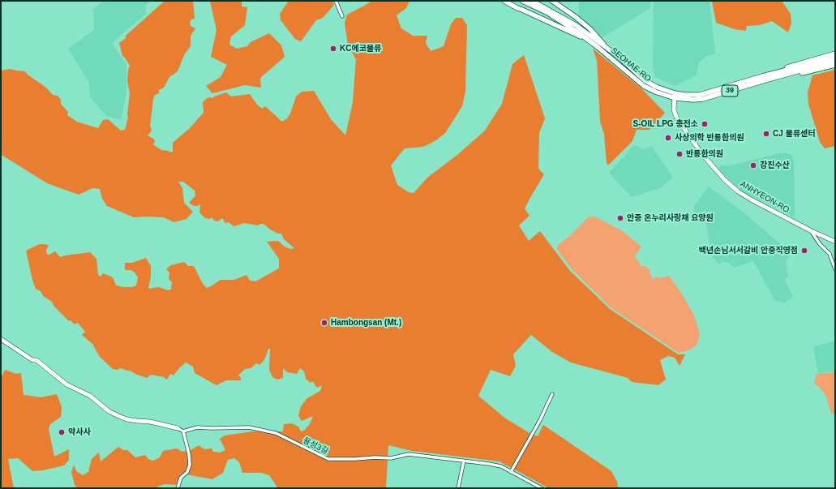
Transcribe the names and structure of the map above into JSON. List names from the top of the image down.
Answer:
{
  "streets": {
    "main road": ["SEOHAE-RO", "39", "ANHYEON-RO"],
    "street": ["용성3길"]
  },
  "crossings": [
    ["SEOHAE-RO", "ANHYEON-RO"]
  ],
  "places": [
    "KC에코물류",
    "S-OIL LPG 충전소",
    "CJ 물류센터",
    "사상의학 반룡한의원",
    "반룡한의원",
    "강진수산",
    "안중 온누리사랑채 요양원",
    "백년손님서서갈비 안중직영점",
    "Hambongsan (Mt.)",
    "약사사"
  ]
}
